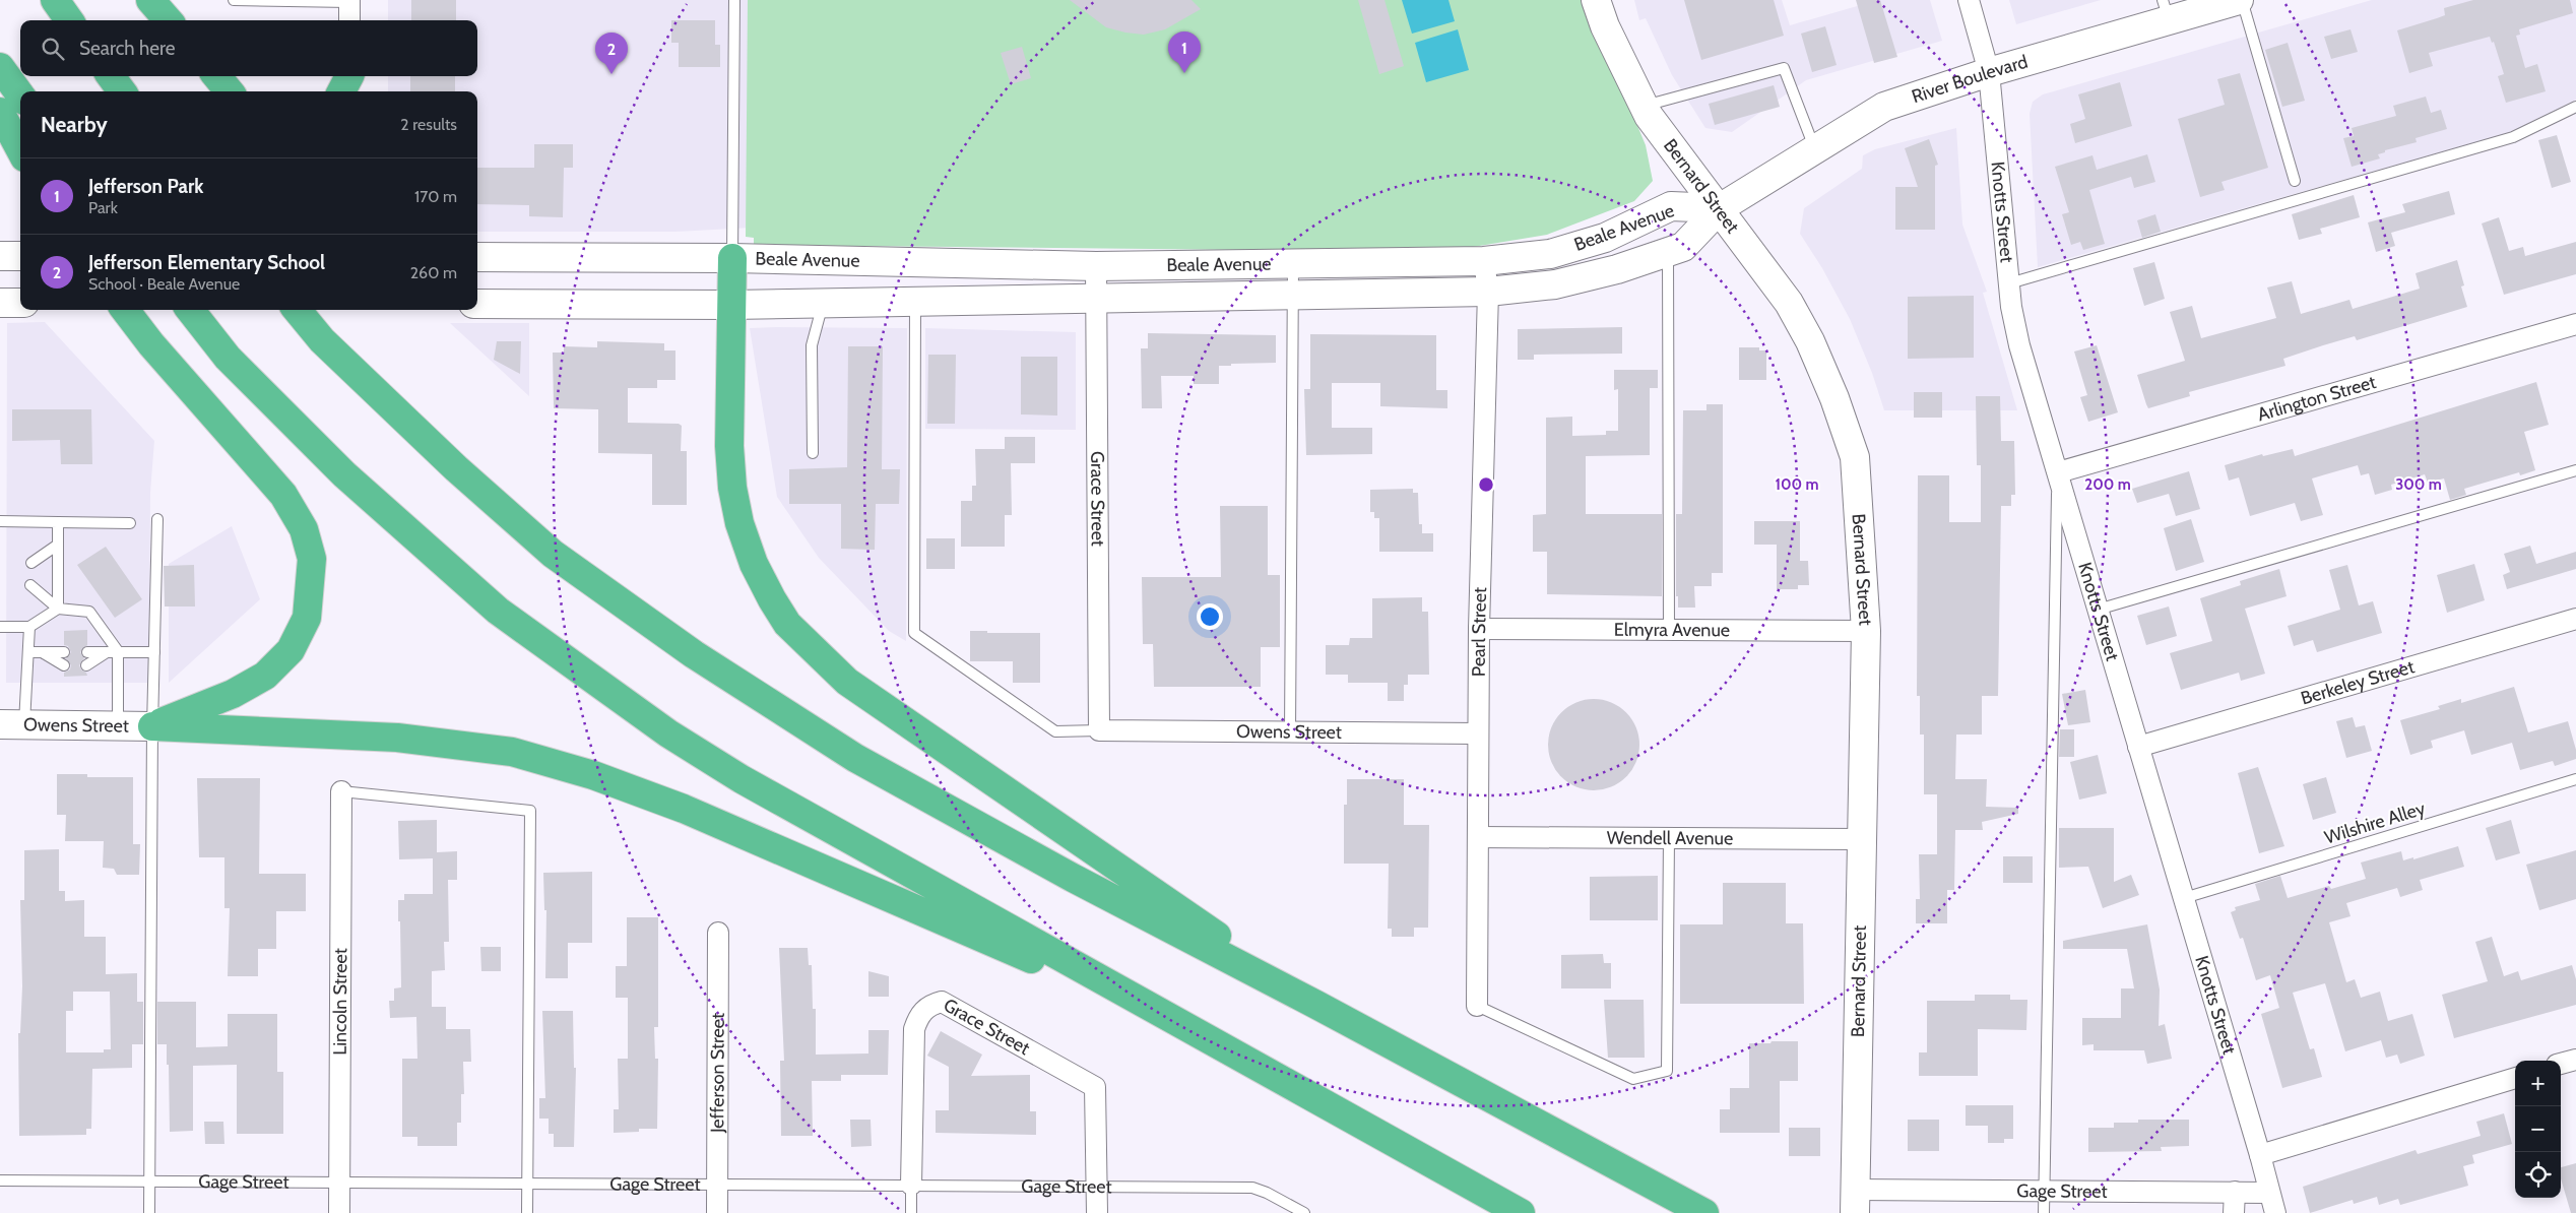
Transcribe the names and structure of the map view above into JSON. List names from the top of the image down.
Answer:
{
  "streets": {
    "main road": [
      "River Boulevard",
      "Bernard Street",
      "Beale Avenue",
      "Owens Street"
    ],
    "street": [
      "Knotts Street",
      "Arlington Street",
      "Grace Street",
      "Elmyra Avenue",
      "Pearl Street",
      "Berkeley Street",
      "Wendell Avenue",
      "Lincoln Street",
      "Jefferson Street",
      "Gage Street"
    ],
    "lane": ["Wilshire Alley"]
  },
  "crossings": [
    ["River Boulevard", "Bernard Street"],
    ["River Boulevard", "Knotts Street"],
    ["River Boulevard", "Beale Avenue"],
    ["Bernard Street", "Beale Avenue"],
    ["Bernard Street", "Elmyra Avenue"],
    ["Bernard Street", "Wendell Avenue"],
    ["Bernard Street", "Gage Street"],
    ["Knotts Street", "Arlington Street"],
    ["Knotts Street", "Berkeley Street"],
    ["Knotts Street", "Wilshire Alley"],
    ["Knotts Street", "Gage Street"],
    ["Beale Avenue", "Grace Street"],
    ["Beale Avenue", "Pearl Street"],
    ["Grace Street", "Owens Street"],
    ["Grace Street", "Gage Street"],
    ["Elmyra Avenue", "Pearl Street"],
    ["Pearl Street", "Owens Street"],
    ["Pearl Street", "Wendell Avenue"],
    ["Lincoln Street", "Gage Street"],
    ["Jefferson Street", "Gage Street"]
  ],
  "page": {
    "search": "Search here",
    "pins": ["1", "2"],
    "heading": ["Nearby", "2 results"],
    "list": [
      {
        "mark": "1",
        "name": "Jefferson Park",
        "note": "Park",
        "value": "170 m"
      },
      {
        "mark": "2",
        "name": "Jefferson Elementary School",
        "note": "School · Beale Avenue",
        "value": "260 m"
      }
    ],
    "map_buttons": ["+", "−"]
  },
  "rings": ["100 m", "200 m", "300 m"]
}
